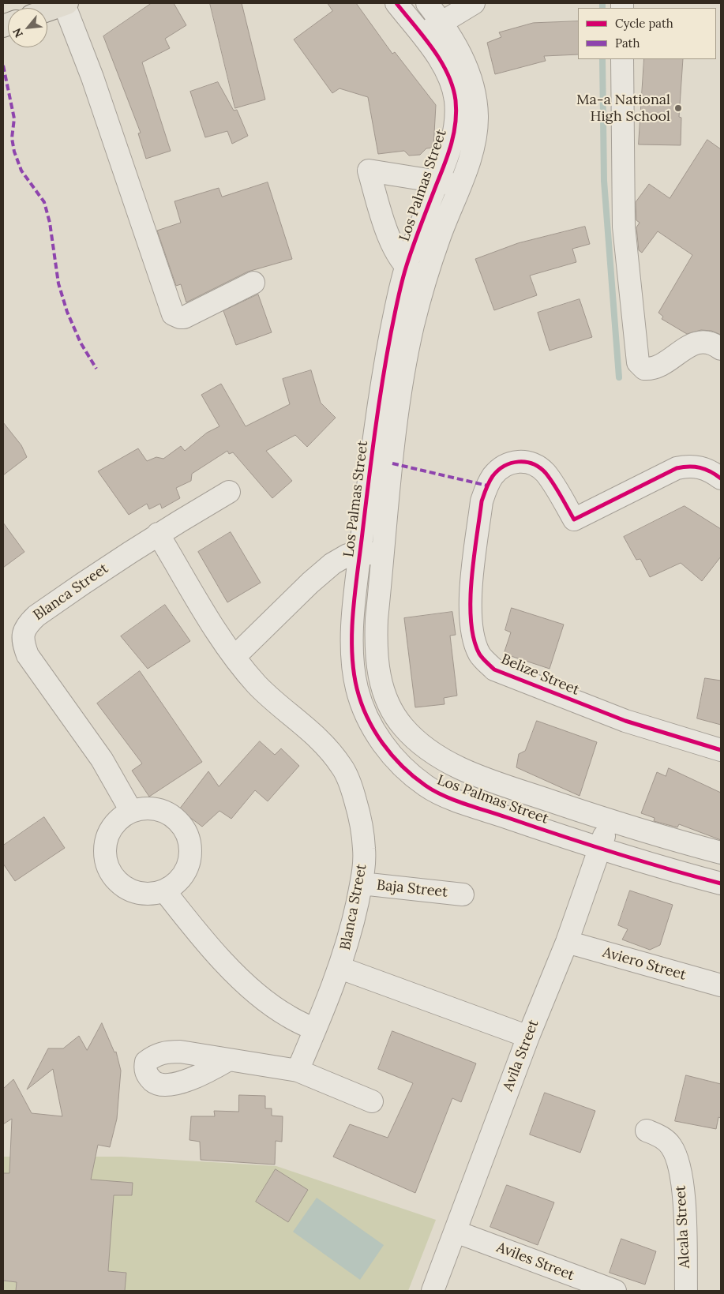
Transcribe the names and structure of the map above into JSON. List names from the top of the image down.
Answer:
{
  "streets": {
    "street": [
      "Los Palmas Street",
      "Blanca Street",
      "Belize Street",
      "Baja Street",
      "Aviero Street",
      "Avila Street",
      "Alcala Street",
      "Aviles Street"
    ]
  },
  "crossings": [
    ["Los Palmas Street", "Avila Street"],
    ["Blanca Street", "Baja Street"],
    ["Blanca Street", "Avila Street"],
    ["Aviero Street", "Avila Street"],
    ["Avila Street", "Aviles Street"]
  ],
  "places": ["Ma-a National High School"],
  "legend": ["Cycle path", "Path"],
  "north": "bottom left"
}
